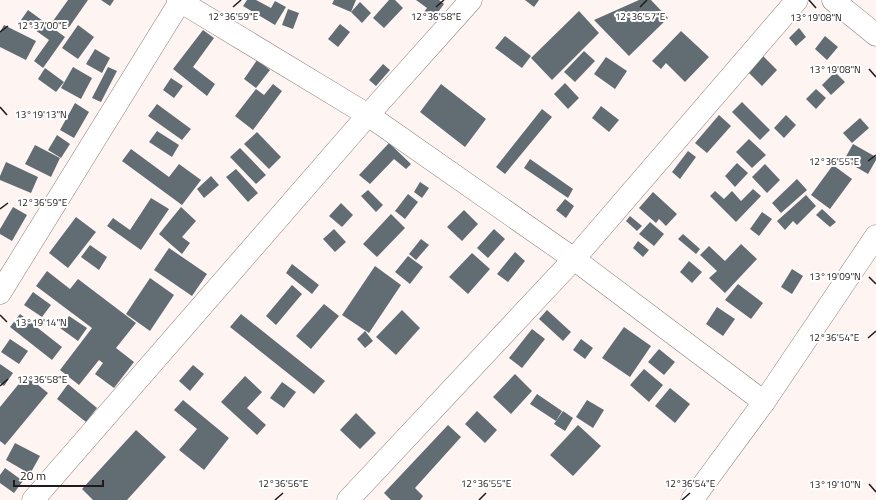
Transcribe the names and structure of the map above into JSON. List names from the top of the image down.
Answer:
{
  "scale_bar": "20 m",
  "coordinates": [
    "12°36'59\"E",
    "12°36'58\"E",
    "12°36'57\"E",
    "13°19'08\"N",
    "12°37'00\"E",
    "13°19'13\"N",
    "12°36'55\"E",
    "13°19'09\"N",
    "13°19'14\"N",
    "12°36'54\"E",
    "12°36'56\"E",
    "13°19'10\"N"
  ]
}
